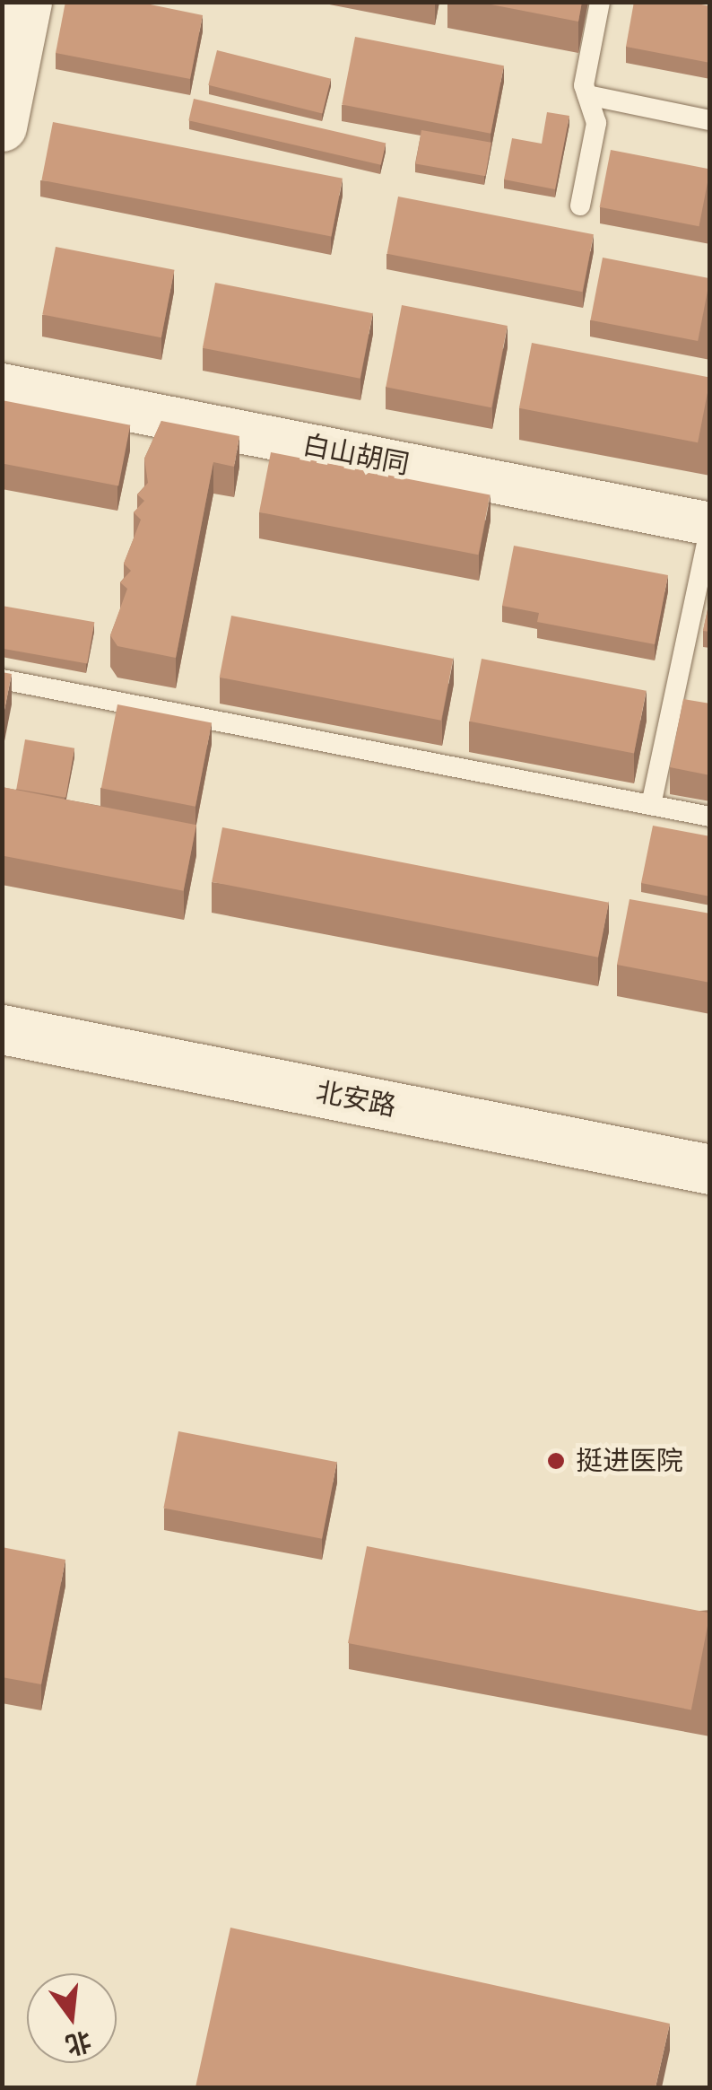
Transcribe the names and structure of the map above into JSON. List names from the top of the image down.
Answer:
{
  "streets": {
    "street": ["白山胡同", "北安路"]
  },
  "places": ["挺进医院"],
  "north": "bottom"
}
